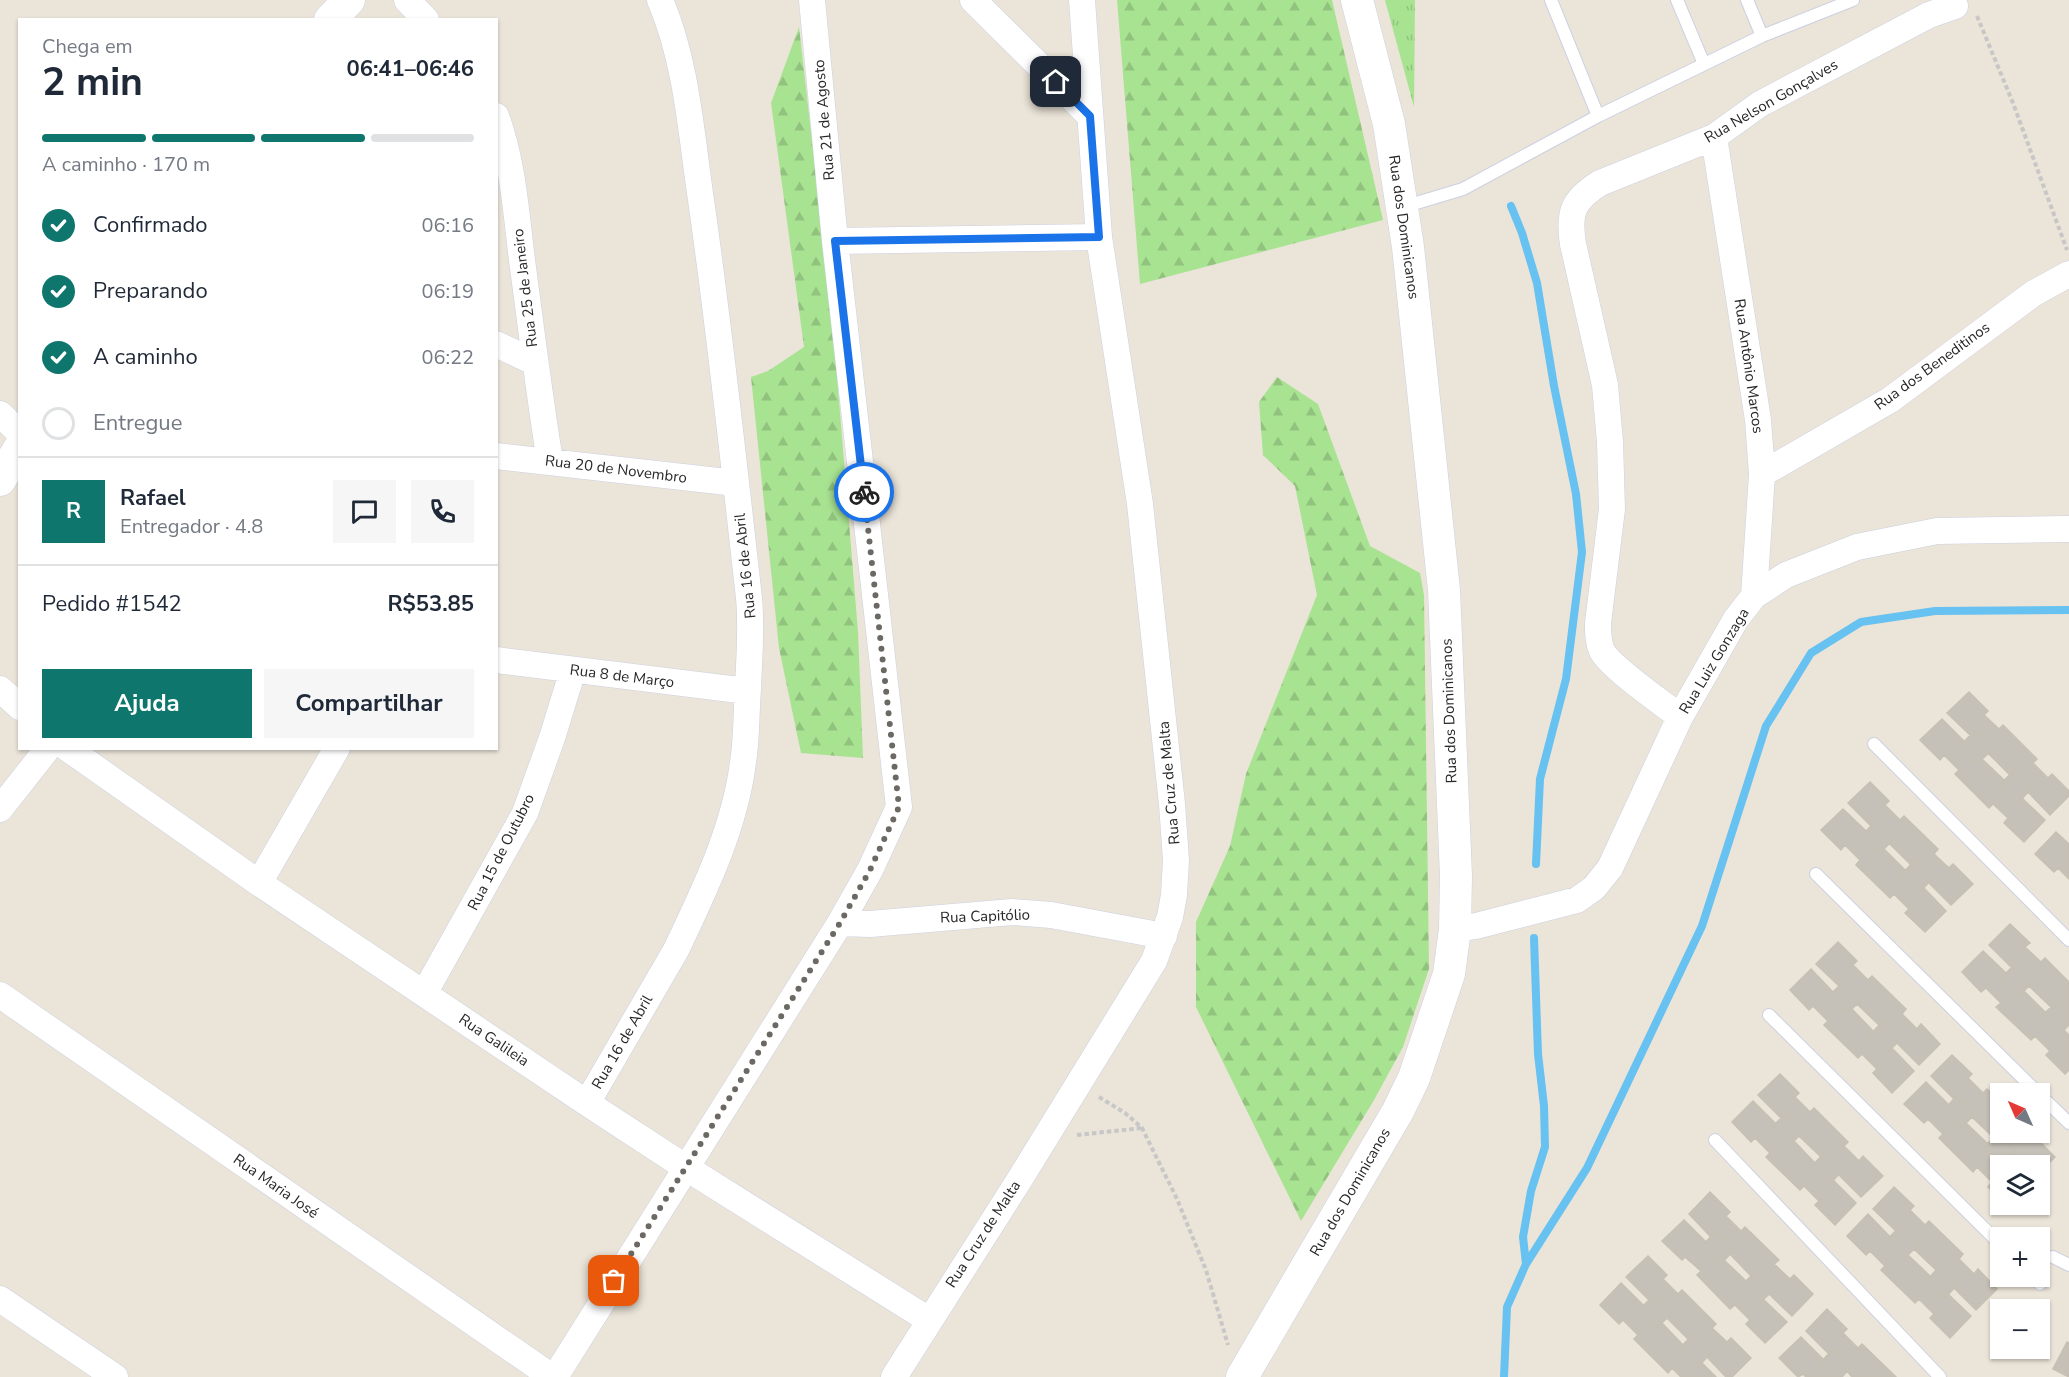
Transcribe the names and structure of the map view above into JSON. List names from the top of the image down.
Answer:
{
  "streets": {
    "street": [
      "Rua Nelson Gonçalves",
      "Rua 21 de Agosto",
      "Rua dos Dominicanos",
      "Rua 25 de Janeiro",
      "Rua Antônio Marcos",
      "Rua dos Beneditinos",
      "Rua 20 de Novembro",
      "Rua 16 de Abril",
      "Rua Luiz Gonzaga",
      "Rua 8 de Março",
      "Rua Cruz de Malta",
      "Rua 15 de Outubro",
      "Rua Capitólio",
      "Rua Galileia",
      "Rua Maria José"
    ]
  },
  "crossings": [
    ["Rua Nelson Gonçalves", "Rua Antônio Marcos"],
    ["Rua Nelson Gonçalves", "Rua Luiz Gonzaga"],
    ["Rua 21 de Agosto", "Rua Capitólio"],
    ["Rua 21 de Agosto", "Rua Galileia"],
    ["Rua 21 de Agosto", "Rua Maria José"],
    ["Rua dos Dominicanos", "Rua Luiz Gonzaga"],
    ["Rua 25 de Janeiro", "Rua 20 de Novembro"],
    ["Rua Antônio Marcos", "Rua dos Beneditinos"],
    ["Rua Antônio Marcos", "Rua Luiz Gonzaga"],
    ["Rua 20 de Novembro", "Rua 16 de Abril"],
    ["Rua 16 de Abril", "Rua 8 de Março"],
    ["Rua 16 de Abril", "Rua Galileia"],
    ["Rua 8 de Março", "Rua 15 de Outubro"],
    ["Rua Cruz de Malta", "Rua Capitólio"],
    ["Rua Cruz de Malta", "Rua Galileia"],
    ["Rua 15 de Outubro", "Rua Galileia"]
  ],
  "north": "top left",
  "page": {
    "heading": ["2 min", "Chega em", "06:41–06:46"],
    "panel": [
      "Rafael",
      "Entregador · 4.8",
      "Pedido #1542",
      "R$53.85"
    ],
    "bar": "A caminho · 170 m",
    "list": [
      ["Confirmado", "06:16"],
      ["Preparando", "06:19"],
      ["A caminho", "06:22"],
      "Entregue"
    ],
    "round": "R",
    "buttons": ["Ajuda", "Compartilhar"],
    "map_buttons": ["+", "−"]
  }
}
